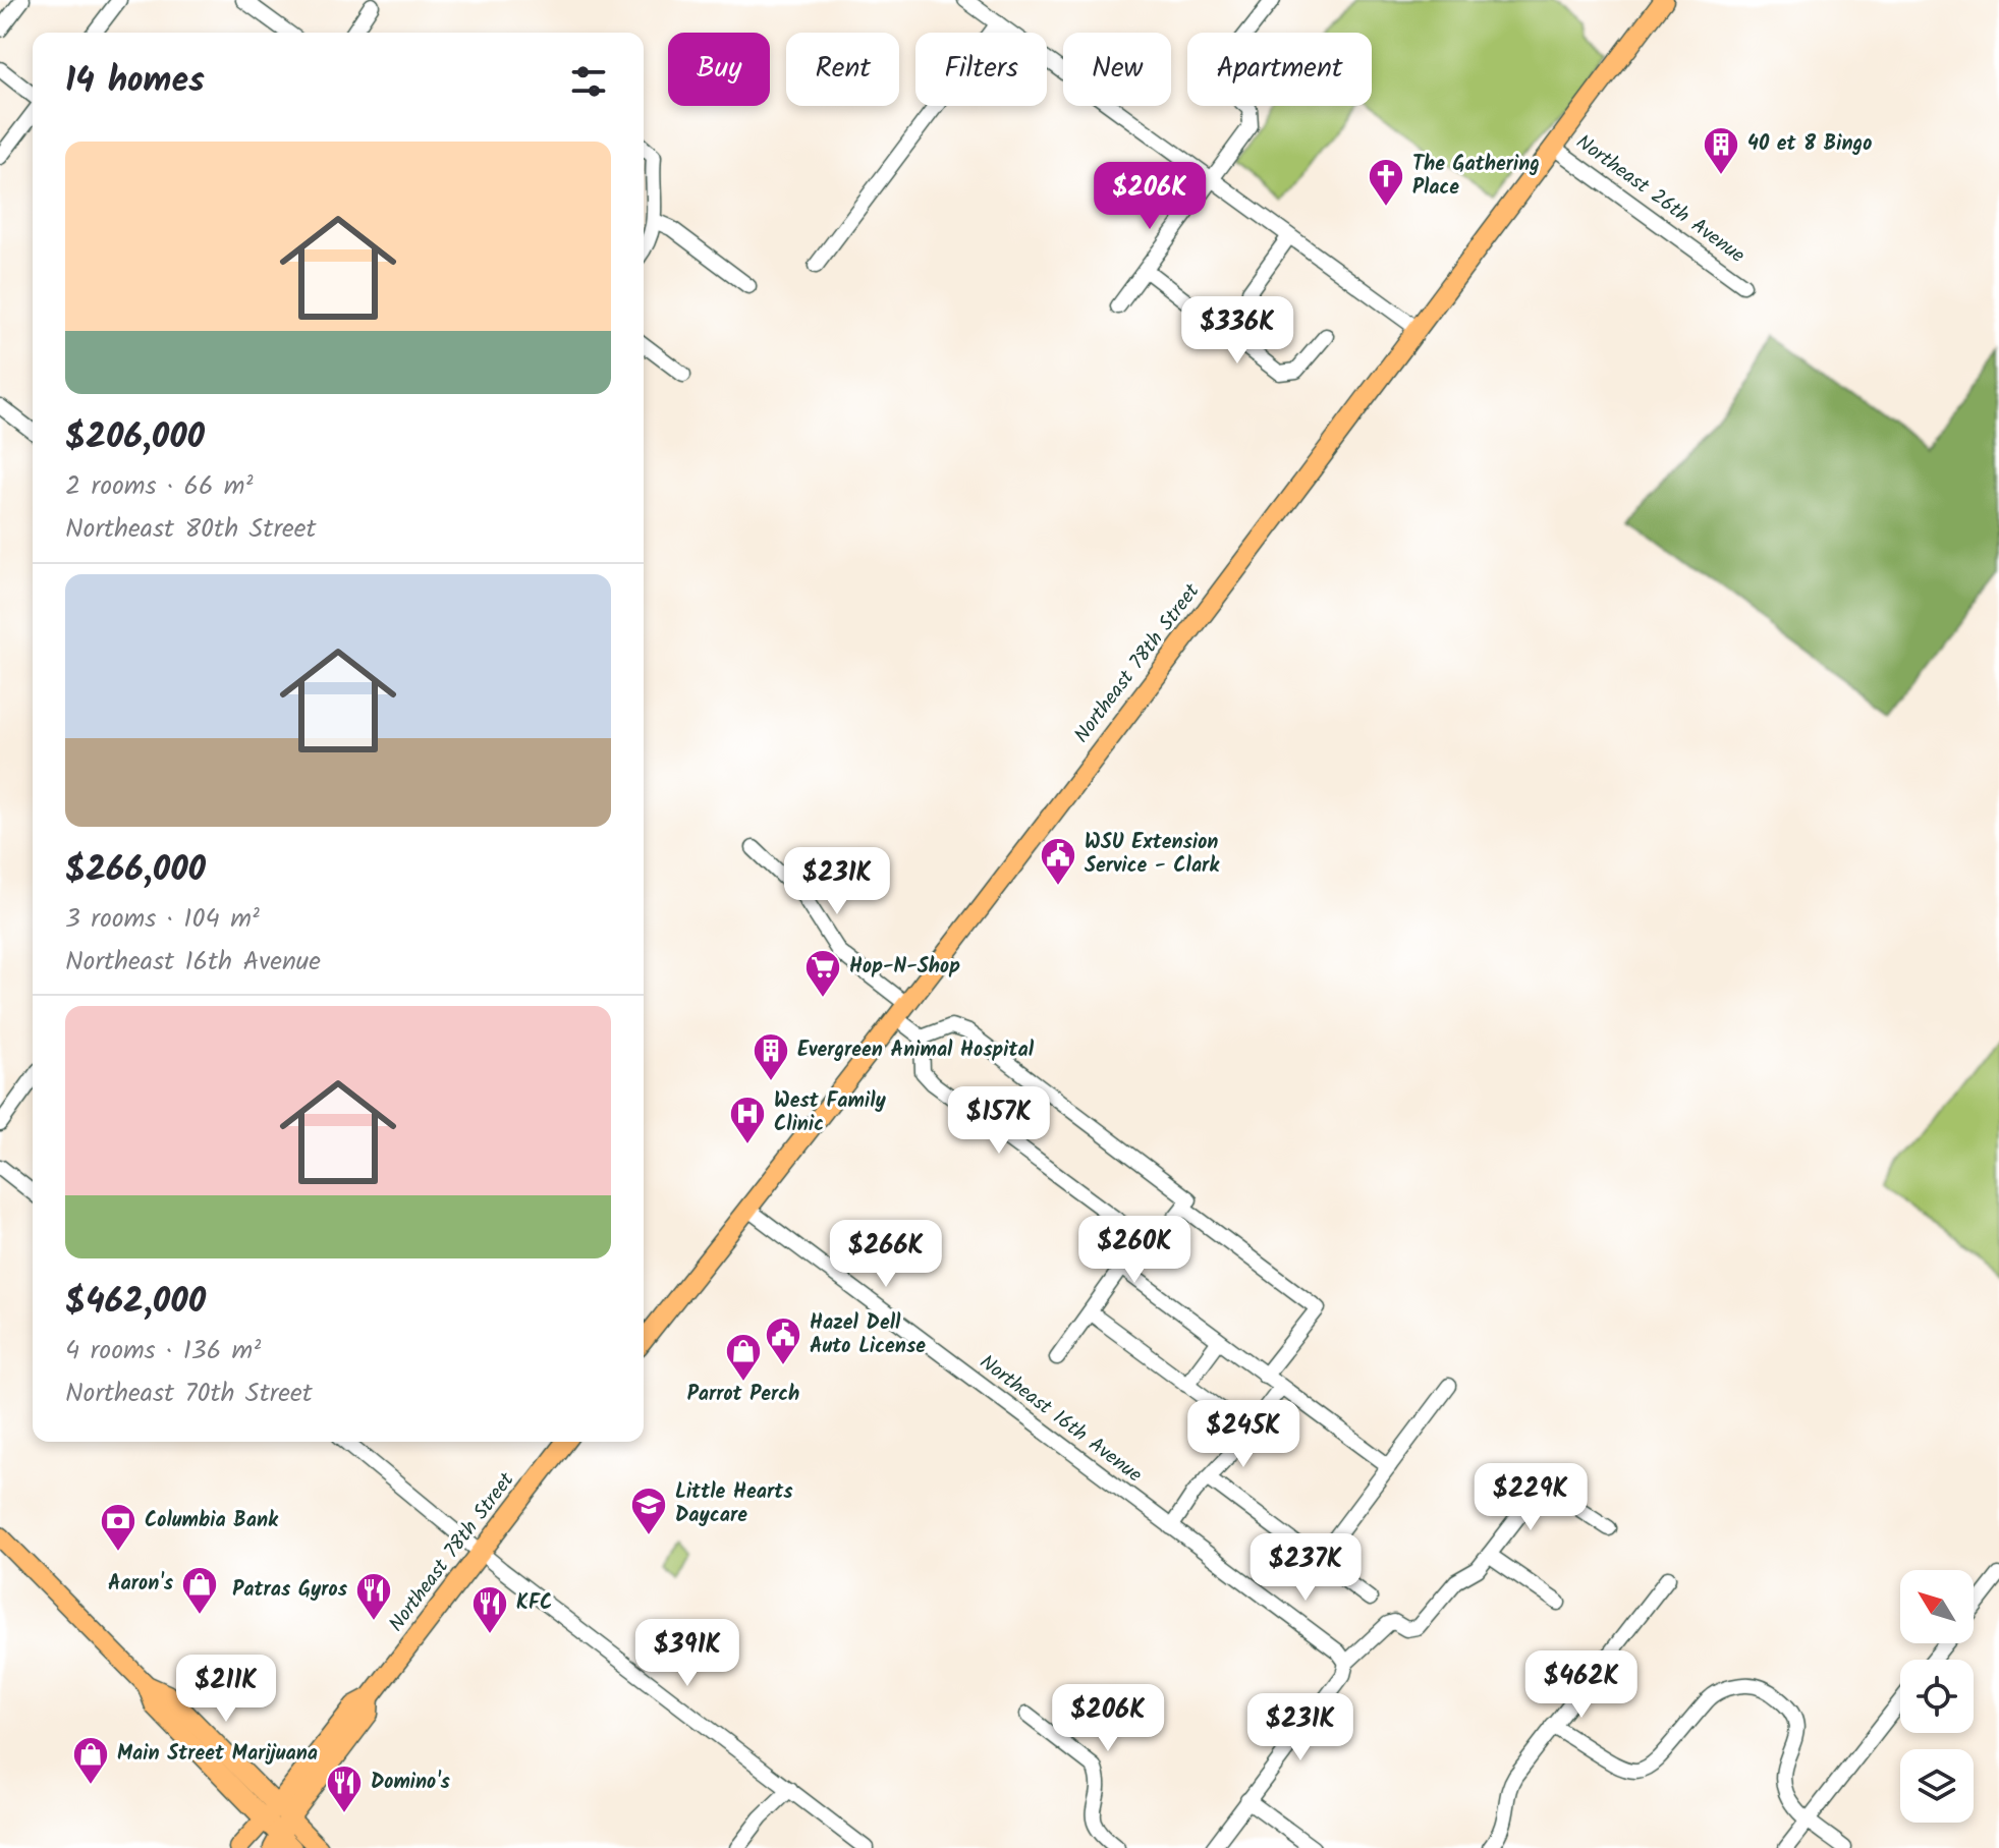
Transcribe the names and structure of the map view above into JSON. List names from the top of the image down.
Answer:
{
  "streets": {
    "main road": ["Northeast 78th Street"],
    "street": ["Northeast 26th Avenue", "Northeast 16th Avenue"]
  },
  "crossings": [
    ["Northeast 26th Avenue", "Northeast 78th Street"],
    ["Northeast 78th Street", "Northeast 16th Avenue"]
  ],
  "places": {
    "building": ["40 et 8 Bingo", "Evergreen Animal Hospital"],
    "church": ["The Gathering Place"],
    "public building": ["WSU Extension Service - Clark", "Hazel Dell Auto License"],
    "supermarket": ["Hop-N-Shop"],
    "hospital": ["West Family Clinic"],
    "shop": ["Parrot Perch", "Aaron's", "Main Street Marijuana"],
    "school or university": ["Little Hearts Daycare"],
    "bank": ["Columbia Bank"],
    "restaurant": ["Patras Gyros", "KFC", "Domino's"]
  },
  "north": "top left",
  "page": {
    "chip": [
      "Buy",
      "Rent",
      "Filters",
      "New",
      "Apartment"
    ],
    "heading": "14 homes",
    "list": [
      {
        "name": "$206,000",
        "note": "2 rooms · 66 m² · Northeast 80th Street"
      },
      {
        "name": "$266,000",
        "note": "3 rooms · 104 m² · Northeast 16th Avenue"
      },
      {
        "name": "$462,000",
        "note": "4 rooms · 136 m² · Northeast 70th Street"
      }
    ],
    "price": [
      "$206K",
      "$336K",
      "$231K",
      "$157K",
      "$260K",
      "$266K",
      "$245K",
      "$229K",
      "$237K",
      "$391K",
      "$462K",
      "$211K",
      "$206K",
      "$231K"
    ]
  }
}
